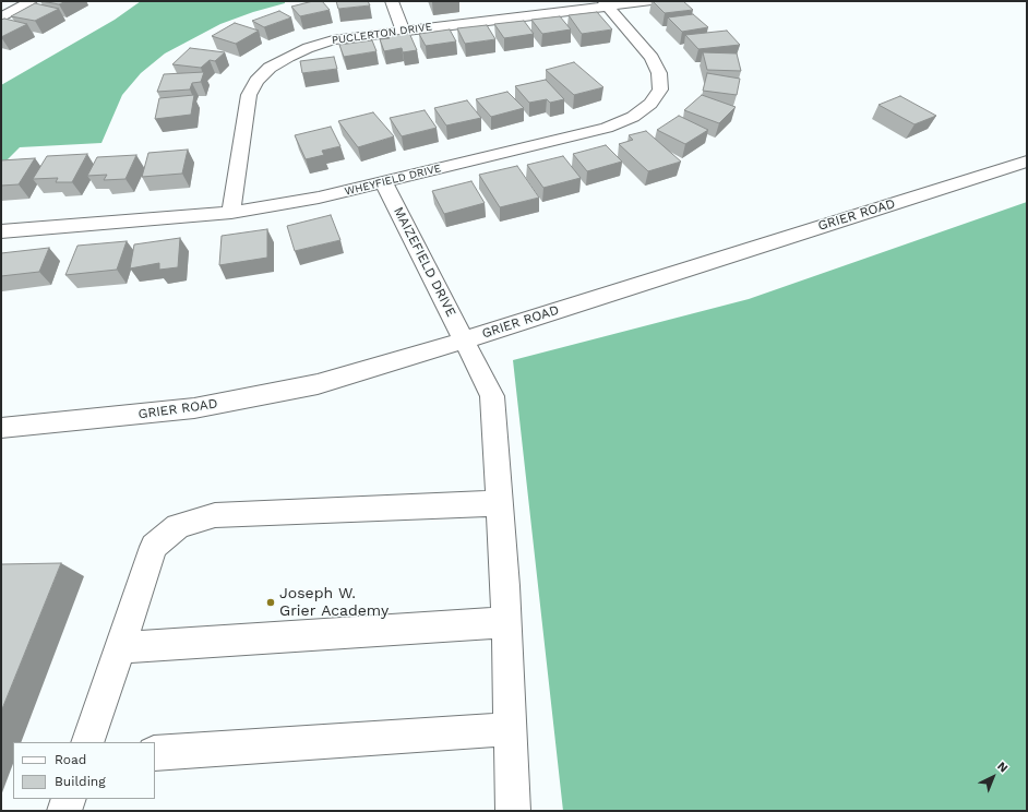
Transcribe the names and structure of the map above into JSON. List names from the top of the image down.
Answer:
{
  "streets": {
    "street": [
      "PUCLERTON DRIVE",
      "WHEYFIELD DRIVE",
      "GRIER ROAD",
      "MAIZEFIELD DRIVE"
    ]
  },
  "crossings": [
    ["PUCLERTON DRIVE", "WHEYFIELD DRIVE"],
    ["WHEYFIELD DRIVE", "MAIZEFIELD DRIVE"],
    ["GRIER ROAD", "MAIZEFIELD DRIVE"]
  ],
  "places": ["Joseph W. Grier Academy"],
  "legend": ["Road", "Building"],
  "north": "top right"
}
